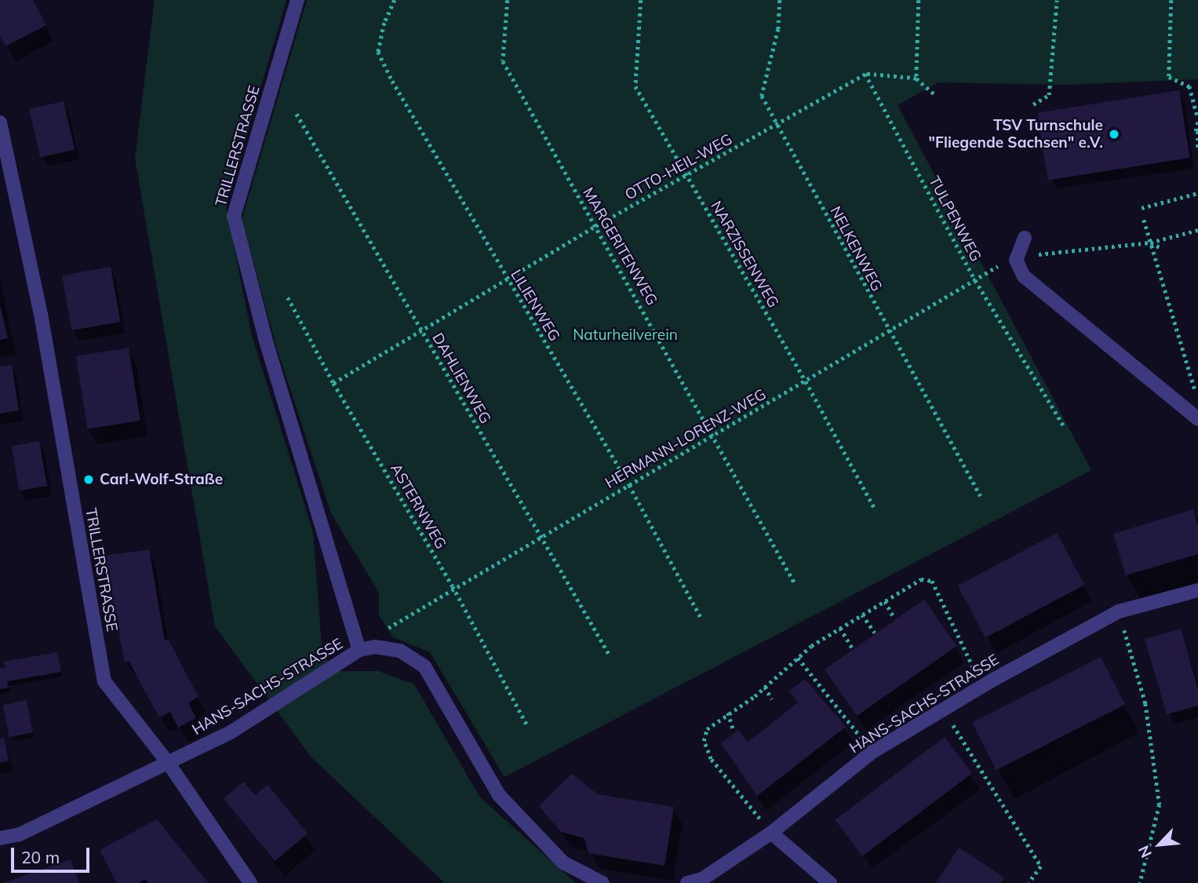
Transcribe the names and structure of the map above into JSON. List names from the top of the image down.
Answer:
{
  "streets": {
    "street": ["TRILLERSTRASSE", "HANS-SACHS-STRASSE"],
    "path": [
      "OTTO-HEIL-WEG",
      "TULPENWEG",
      "MARGERITENWEG",
      "NELKENWEG",
      "NARZISSENWEG",
      "LILIENWEG",
      "DAHLIENWEG",
      "HERMANN-LORENZ-WEG",
      "ASTERNWEG"
    ]
  },
  "crossings": [
    ["TRILLERSTRASSE", "HANS-SACHS-STRASSE"],
    ["OTTO-HEIL-WEG", "TULPENWEG"],
    ["OTTO-HEIL-WEG", "MARGERITENWEG"],
    ["OTTO-HEIL-WEG", "NELKENWEG"],
    ["OTTO-HEIL-WEG", "NARZISSENWEG"],
    ["OTTO-HEIL-WEG", "LILIENWEG"],
    ["OTTO-HEIL-WEG", "DAHLIENWEG"],
    ["OTTO-HEIL-WEG", "ASTERNWEG"],
    ["TULPENWEG", "HERMANN-LORENZ-WEG"],
    ["MARGERITENWEG", "HERMANN-LORENZ-WEG"],
    ["NELKENWEG", "HERMANN-LORENZ-WEG"],
    ["NARZISSENWEG", "HERMANN-LORENZ-WEG"],
    ["LILIENWEG", "HERMANN-LORENZ-WEG"],
    ["DAHLIENWEG", "HERMANN-LORENZ-WEG"],
    ["HERMANN-LORENZ-WEG", "ASTERNWEG"],
    ["HERMANN-LORENZ-WEG", "HANS-SACHS-STRASSE"]
  ],
  "parks": ["Naturheilverein"],
  "places": ["TSV Turnschule \"Fliegende Sachsen\" e.V.", "Carl-Wolf-Straße"],
  "scale_bar": "20 m",
  "north": "bottom left"
}
